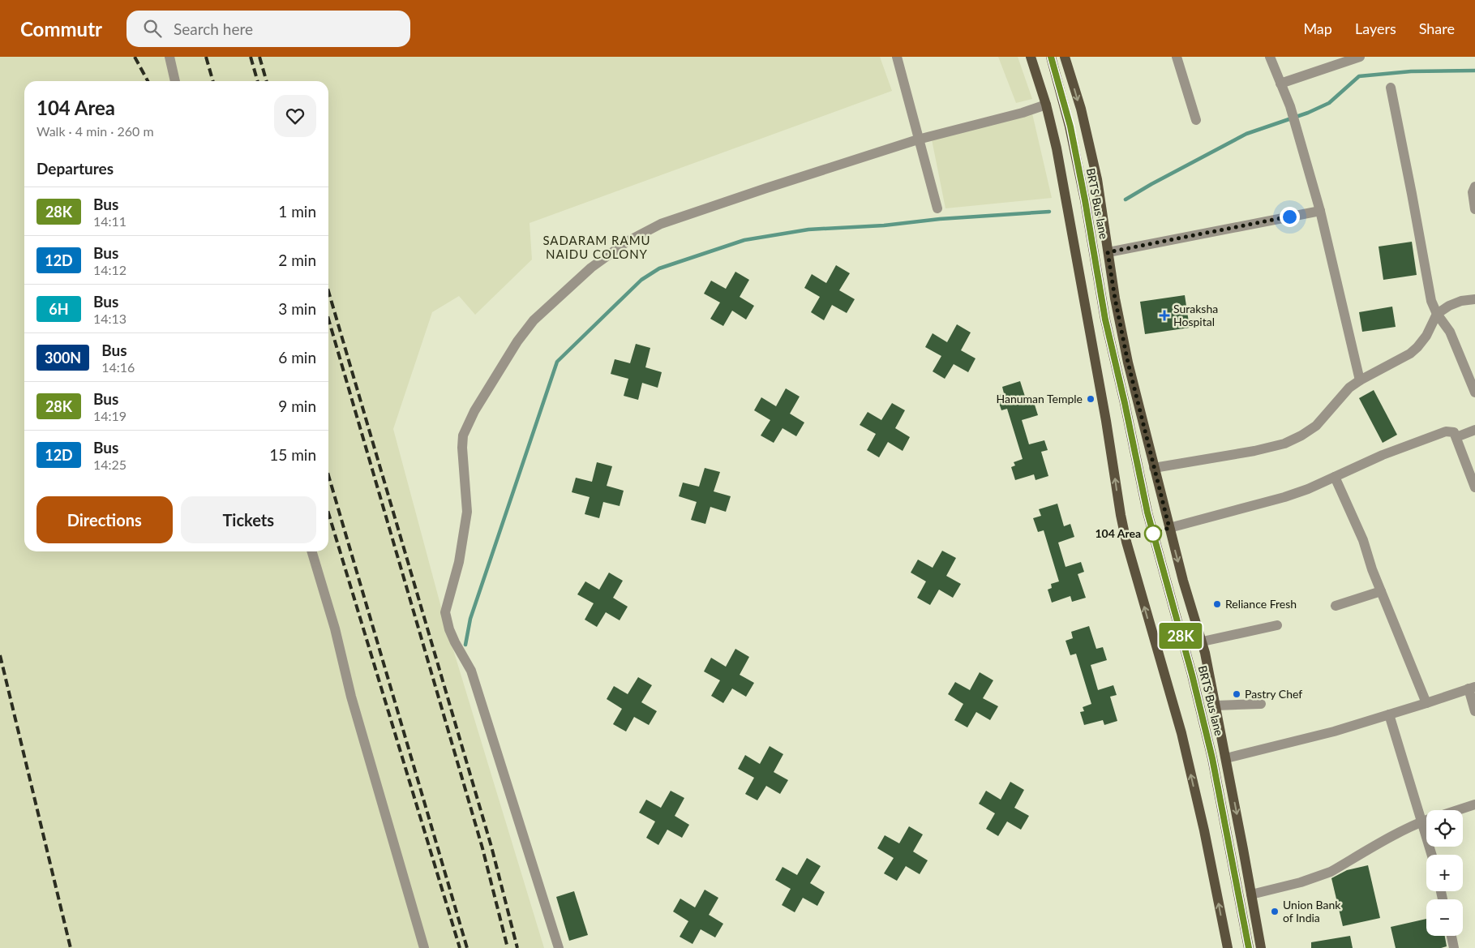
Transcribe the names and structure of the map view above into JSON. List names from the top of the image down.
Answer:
{
  "streets": {
    "main road": ["BRTS Bus lane"]
  },
  "districts": ["SADARAM RAMU NAIDU COLONY"],
  "places": {
    "health": ["Suraksha Hospital"],
    "other": [
      "Hanuman Temple",
      "104 Area",
      "Reliance Fresh",
      "Pastry Chef",
      "Union Bank of India"
    ]
  },
  "lines": ["bus line 28K"],
  "page": {
    "header": "Commutr",
    "search": "Search here",
    "nav": ["Map", "Layers", "Share"],
    "on_map": "28K",
    "heading": [
      ["104 Area", "Walk · 4 min · 260 m"],
      "Departures"
    ],
    "list": [
      {
        "mark": "28K",
        "name": "Bus",
        "note": "14:11",
        "value": "1 min"
      },
      {
        "mark": "12D",
        "name": "Bus",
        "note": "14:12",
        "value": "2 min"
      },
      {
        "mark": "6H",
        "name": "Bus",
        "note": "14:13",
        "value": "3 min"
      },
      {
        "mark": "300N",
        "name": "Bus",
        "note": "14:16",
        "value": "6 min"
      },
      {
        "mark": "28K",
        "name": "Bus",
        "note": "14:19",
        "value": "9 min"
      },
      {
        "mark": "12D",
        "name": "Bus",
        "note": "14:25",
        "value": "15 min"
      }
    ],
    "buttons": ["Directions", "Tickets"],
    "map_buttons": ["+", "−"]
  }
}
